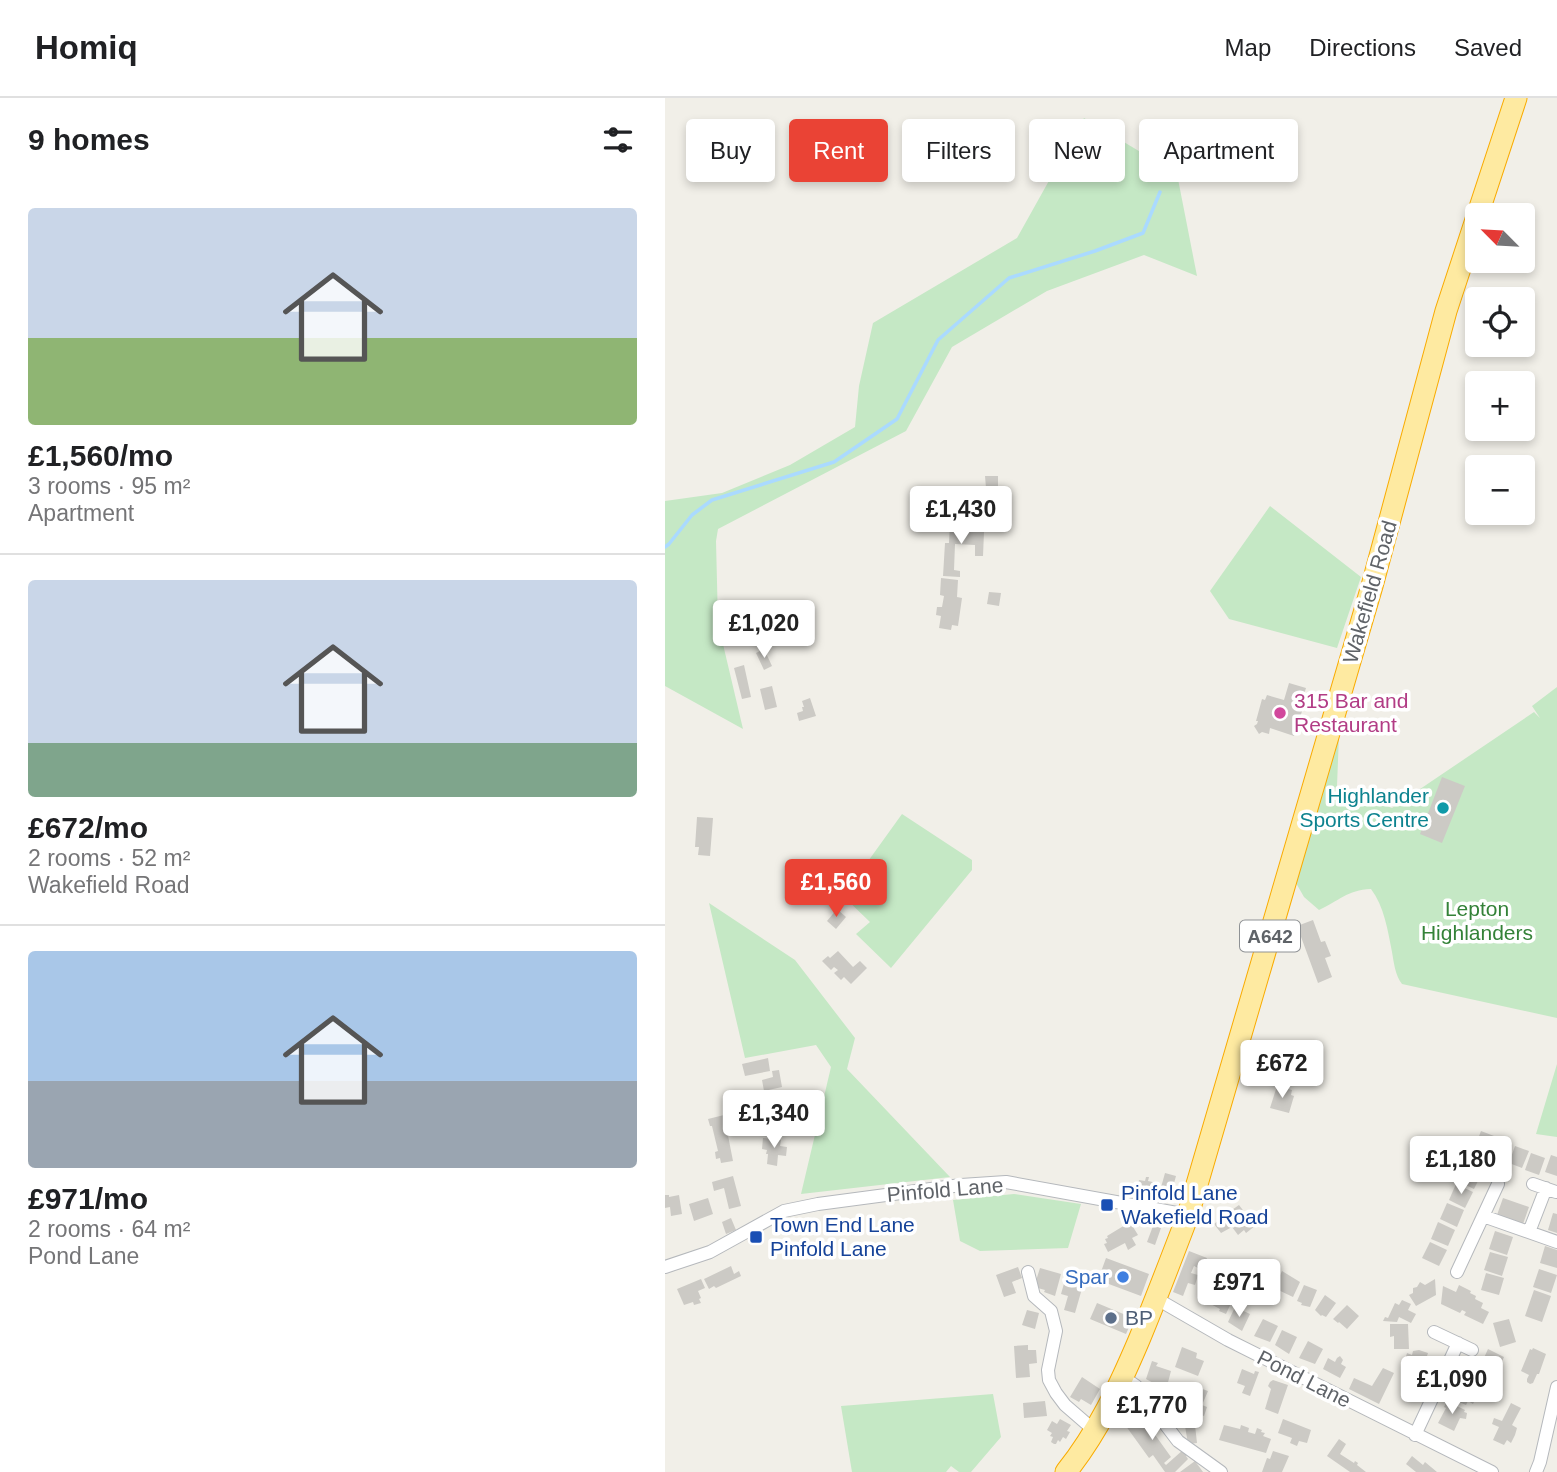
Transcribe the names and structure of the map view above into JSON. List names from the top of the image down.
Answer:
{
  "streets": {
    "highway": ["Wakefield Road", "A642"],
    "street": ["Pinfold Lane", "Pond Lane"]
  },
  "crossings": [
    ["Wakefield Road", "Pinfold Lane"],
    ["Wakefield Road", "Pond Lane"]
  ],
  "parks": ["Lepton Highlanders"],
  "places": {
    "other": [
      "315 Bar and Restaurant",
      "Highlander Sports Centre",
      "Spar",
      "BP"
    ],
    "transit": ["Pinfold Lane Wakefield Road", "Town End Lane Pinfold Lane"]
  },
  "north": "top left",
  "page": {
    "header": "Homiq",
    "nav": ["Map", "Directions", "Saved"],
    "heading": "9 homes",
    "chip": [
      "Buy",
      "Rent",
      "Filters",
      "New",
      "Apartment"
    ],
    "list": [
      {
        "name": "£1,560/mo",
        "note": "3 rooms · 95 m² · Apartment"
      },
      {
        "name": "£672/mo",
        "note": "2 rooms · 52 m² · Wakefield Road"
      },
      {
        "name": "£971/mo",
        "note": "2 rooms · 64 m² · Pond Lane"
      }
    ],
    "map_buttons": ["+", "−"],
    "price": [
      "£1,430",
      "£1,020",
      "£1,560",
      "£672",
      "£1,340",
      "£1,180",
      "£971",
      "£1,090",
      "£1,770"
    ]
  }
}
